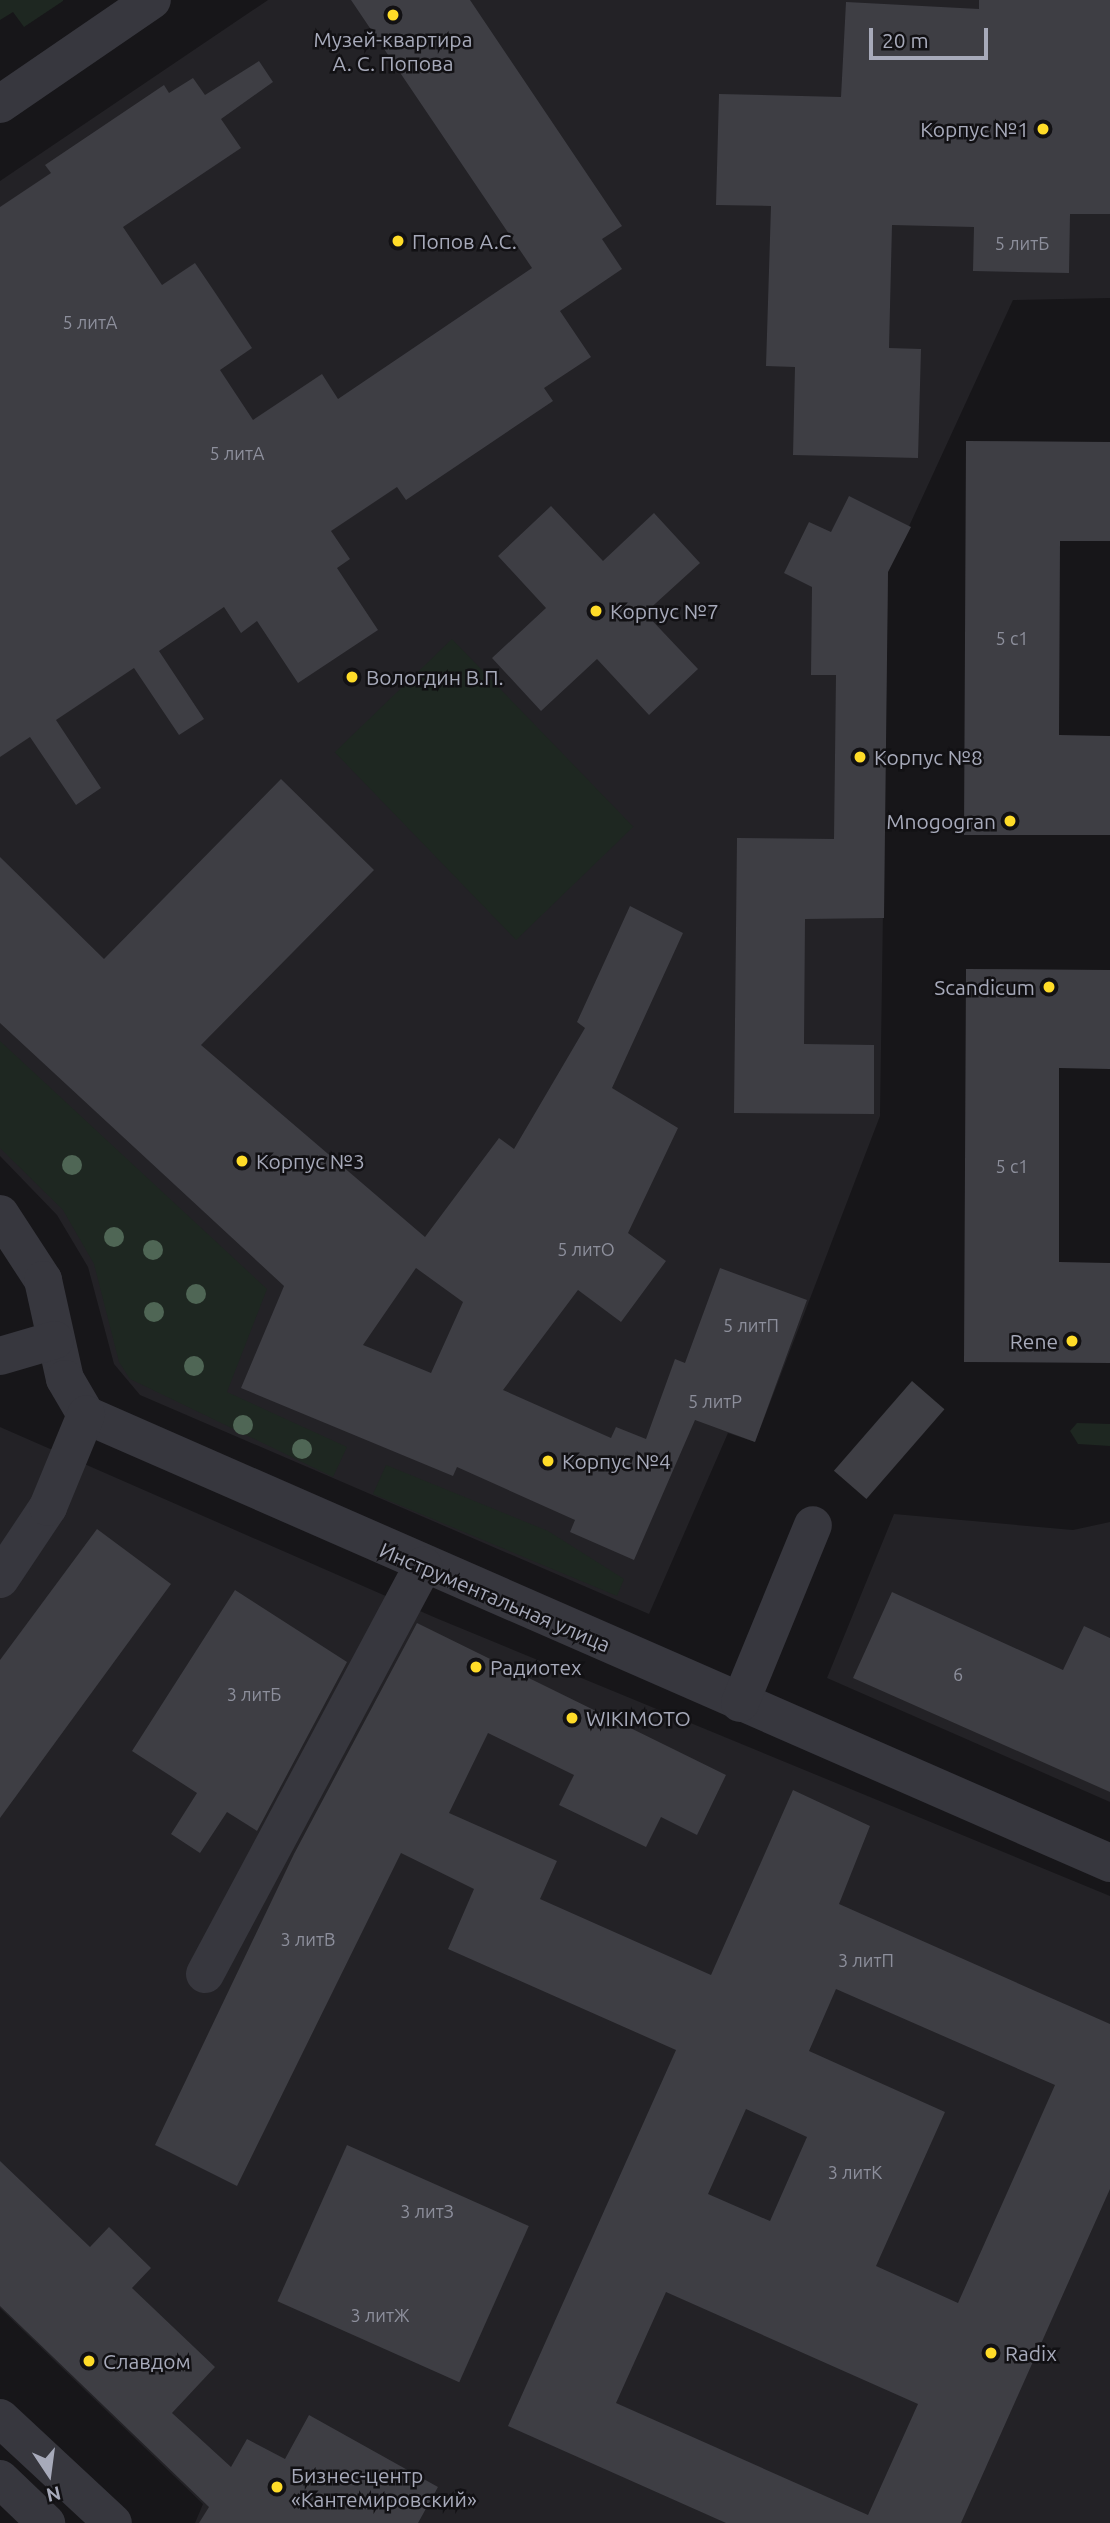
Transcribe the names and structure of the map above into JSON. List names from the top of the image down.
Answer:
{
  "streets": {
    "street": ["Инструментальная улица"]
  },
  "places": [
    "Музей-квартира А. С. Попова",
    "Корпус №1",
    "Попов А.С.",
    "Корпус №7",
    "Вологдин В.П.",
    "Корпус №8",
    "Mnogogran",
    "Scandicum",
    "Корпус №3",
    "Rene",
    "Корпус №4",
    "Радиотех",
    "WIKIMOTO",
    "Radix",
    "Славдом",
    "Бизнес-центр «Кантемировский»"
  ],
  "house_numbers": [
    "5 литБ",
    "5 литА",
    "5 литА",
    "5 с1",
    "5 с1",
    "5 литО",
    "5 литП",
    "5 литР",
    "6",
    "3 литБ",
    "3 литВ",
    "3 литП",
    "3 литК",
    "3 литЗ",
    "3 литЖ"
  ],
  "scale_bar": "20 m",
  "north": "bottom"
}
